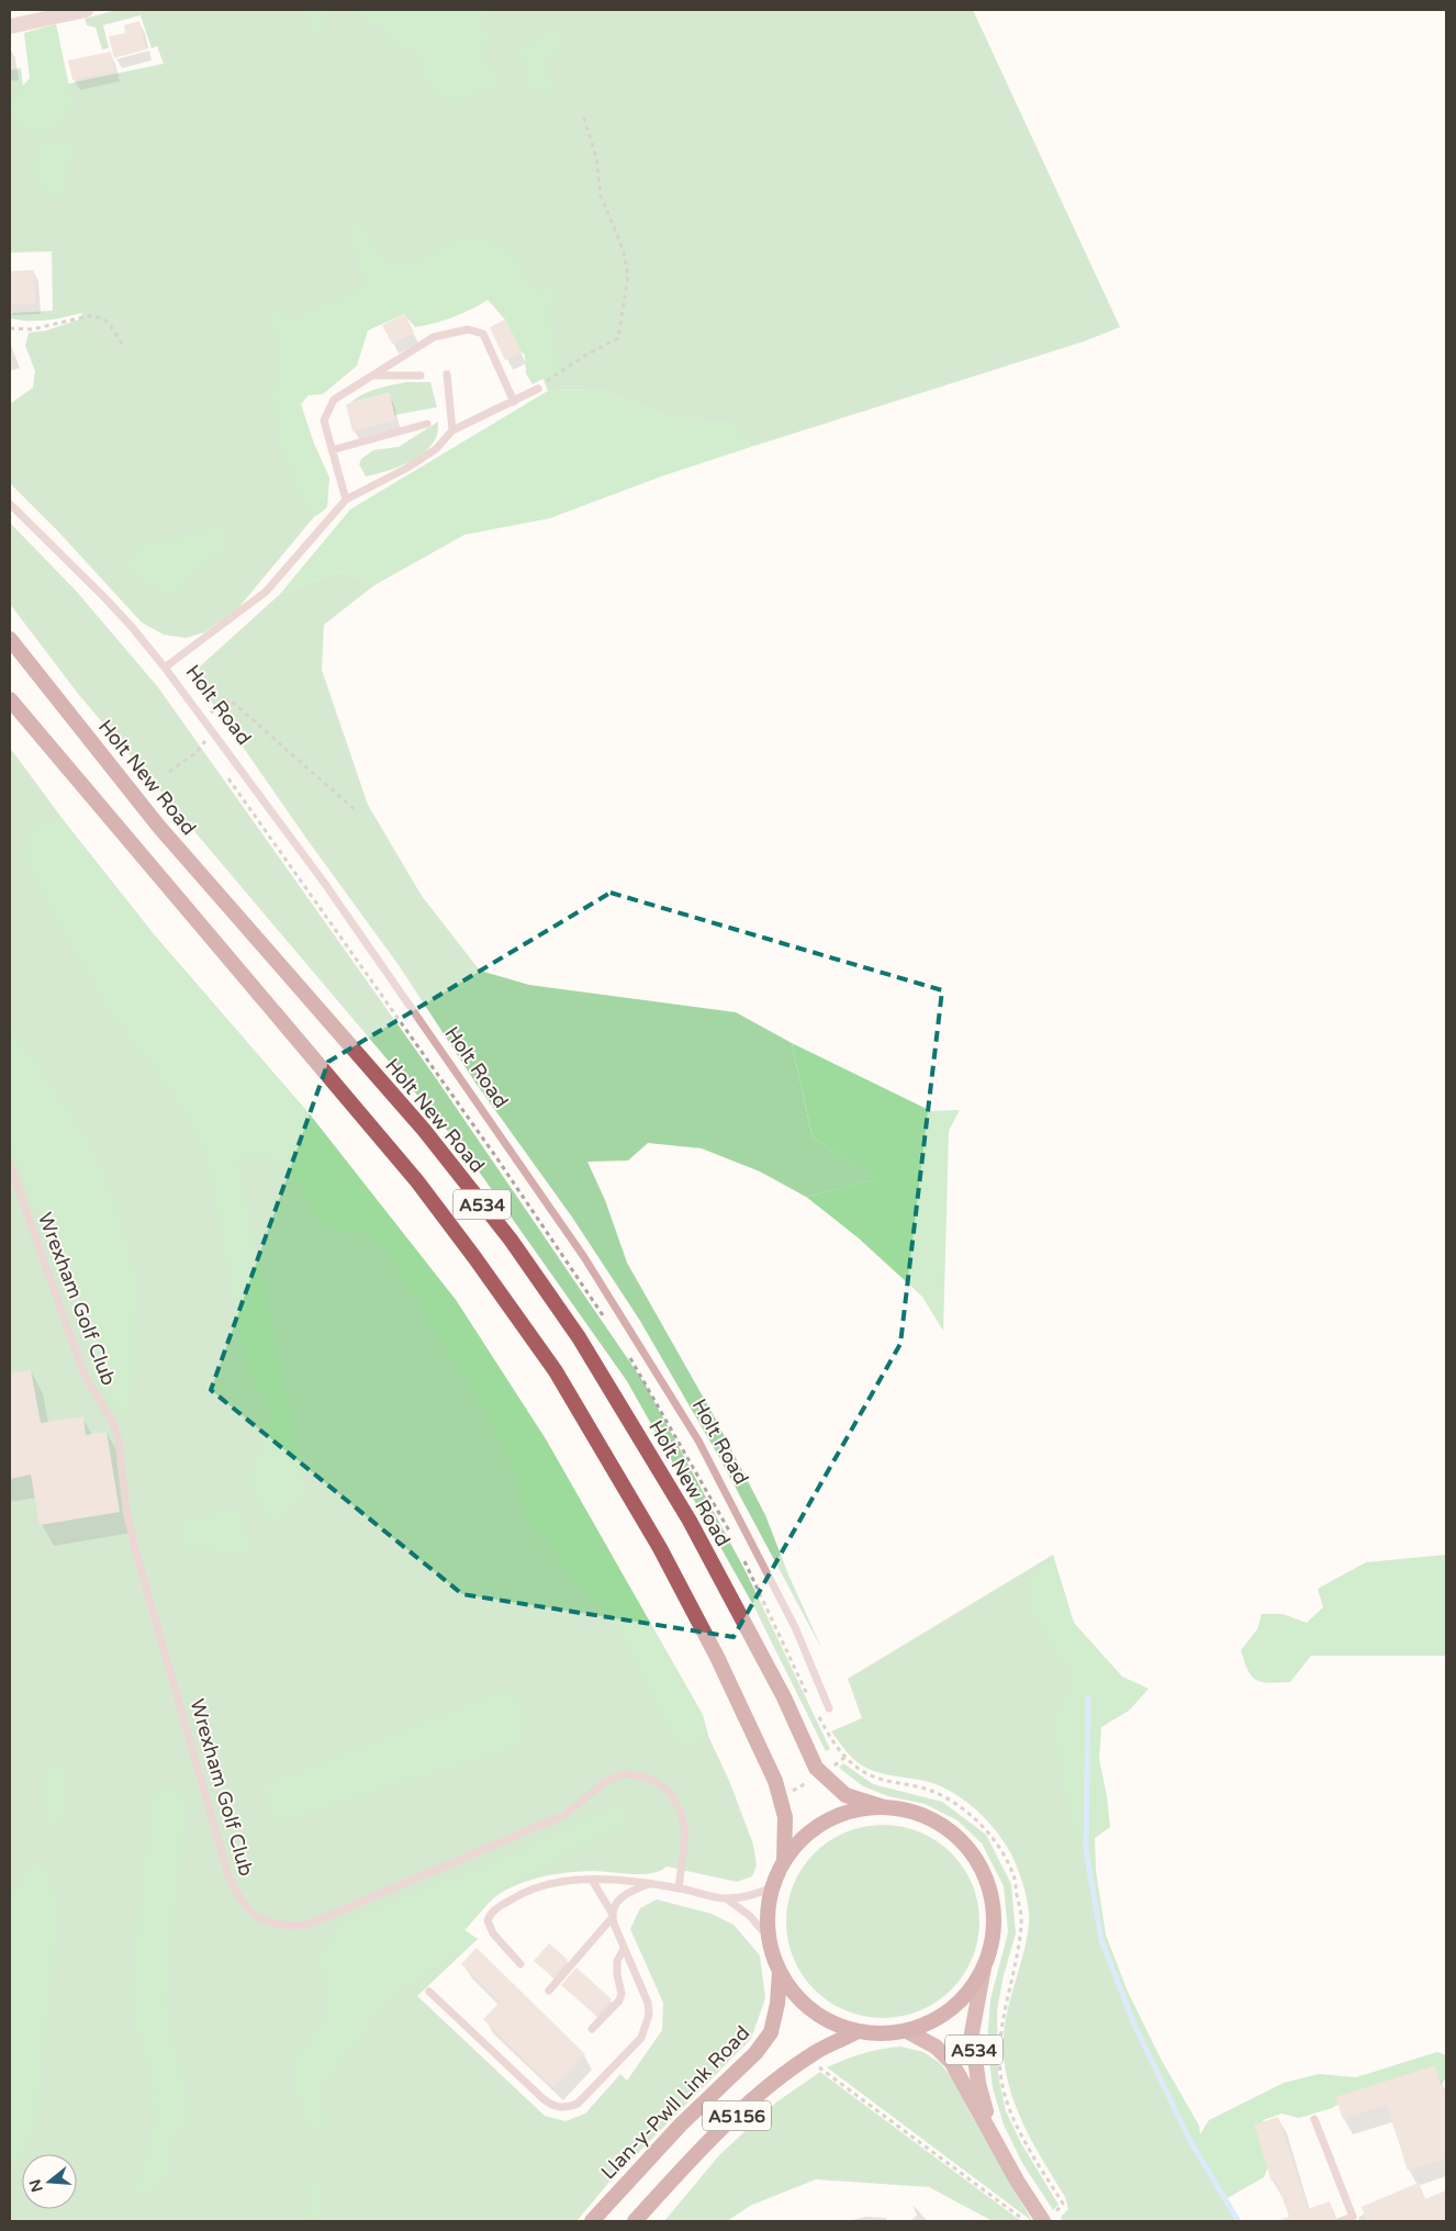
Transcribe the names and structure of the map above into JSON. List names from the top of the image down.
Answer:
{
  "streets": {
    "highway": [
      "Holt New Road",
      "A534",
      "Llan-y-Pwll Link Road",
      "A5156"
    ],
    "lane": ["Holt Road", "Wrexham Golf Club"]
  },
  "north": "left"
}
